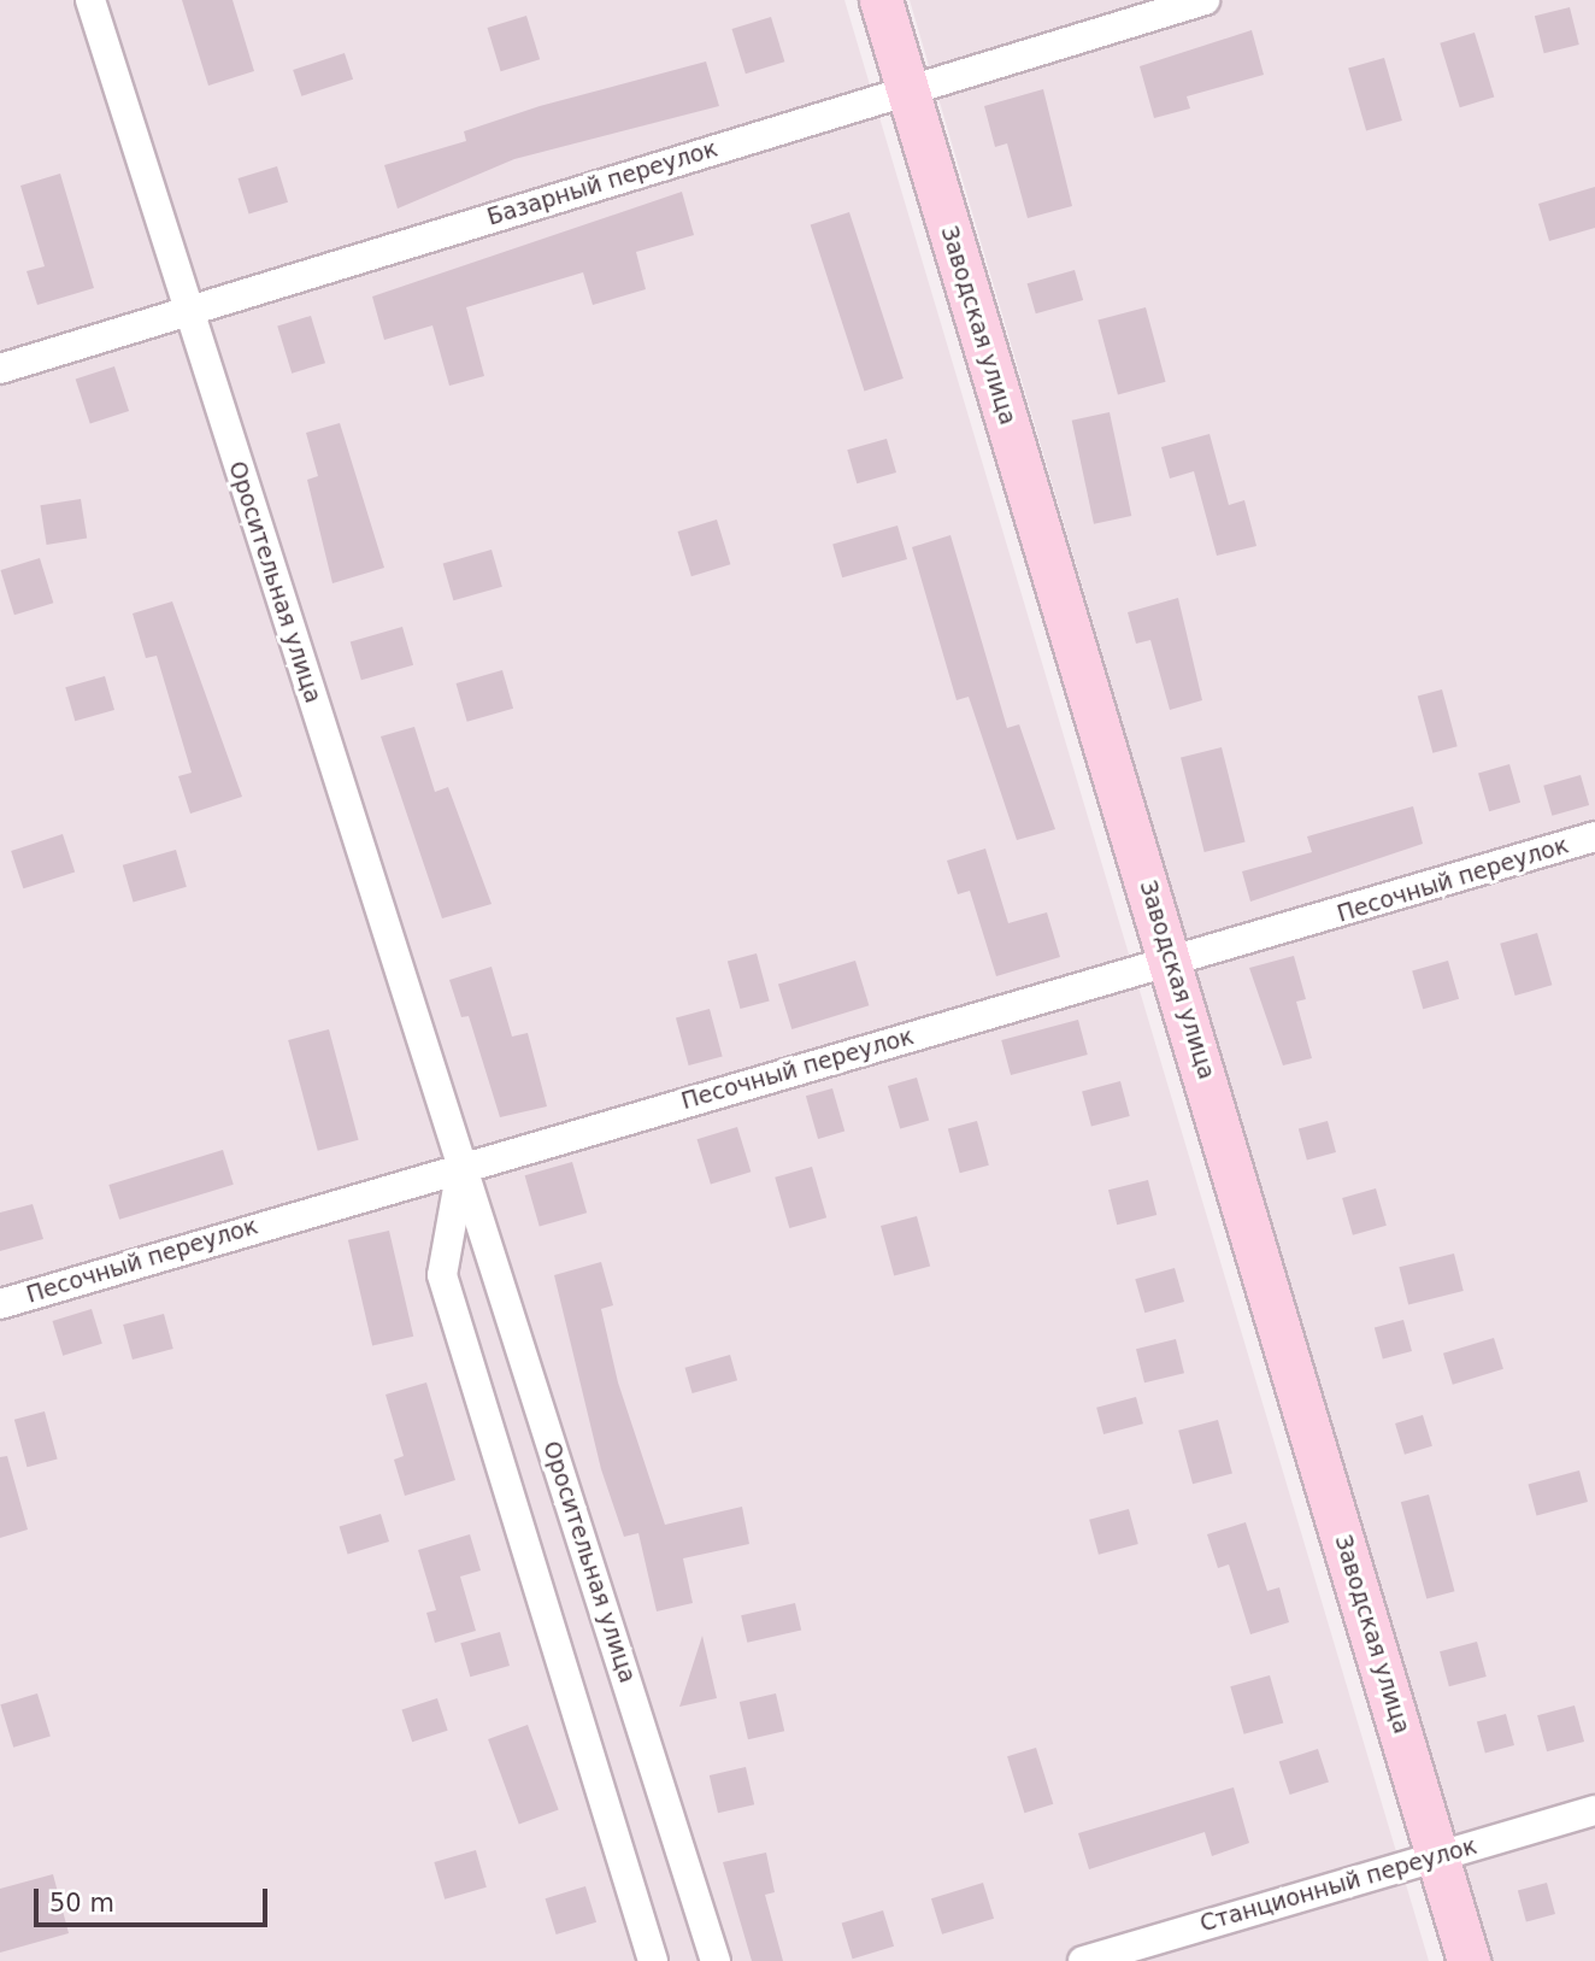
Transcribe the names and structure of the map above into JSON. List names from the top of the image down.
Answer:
{
  "streets": {
    "main road": ["Заводская улица"],
    "street": [
      "Базарный переулок",
      "Оросительная улица",
      "Песочный переулок",
      "Станционный переулок"
    ]
  },
  "crossings": [
    ["Базарный переулок", "Заводская улица"],
    ["Базарный переулок", "Оросительная улица"],
    ["Заводская улица", "Песочный переулок"],
    ["Заводская улица", "Станционный переулок"],
    ["Оросительная улица", "Песочный переулок"]
  ],
  "scale_bar": "50 m"
}
